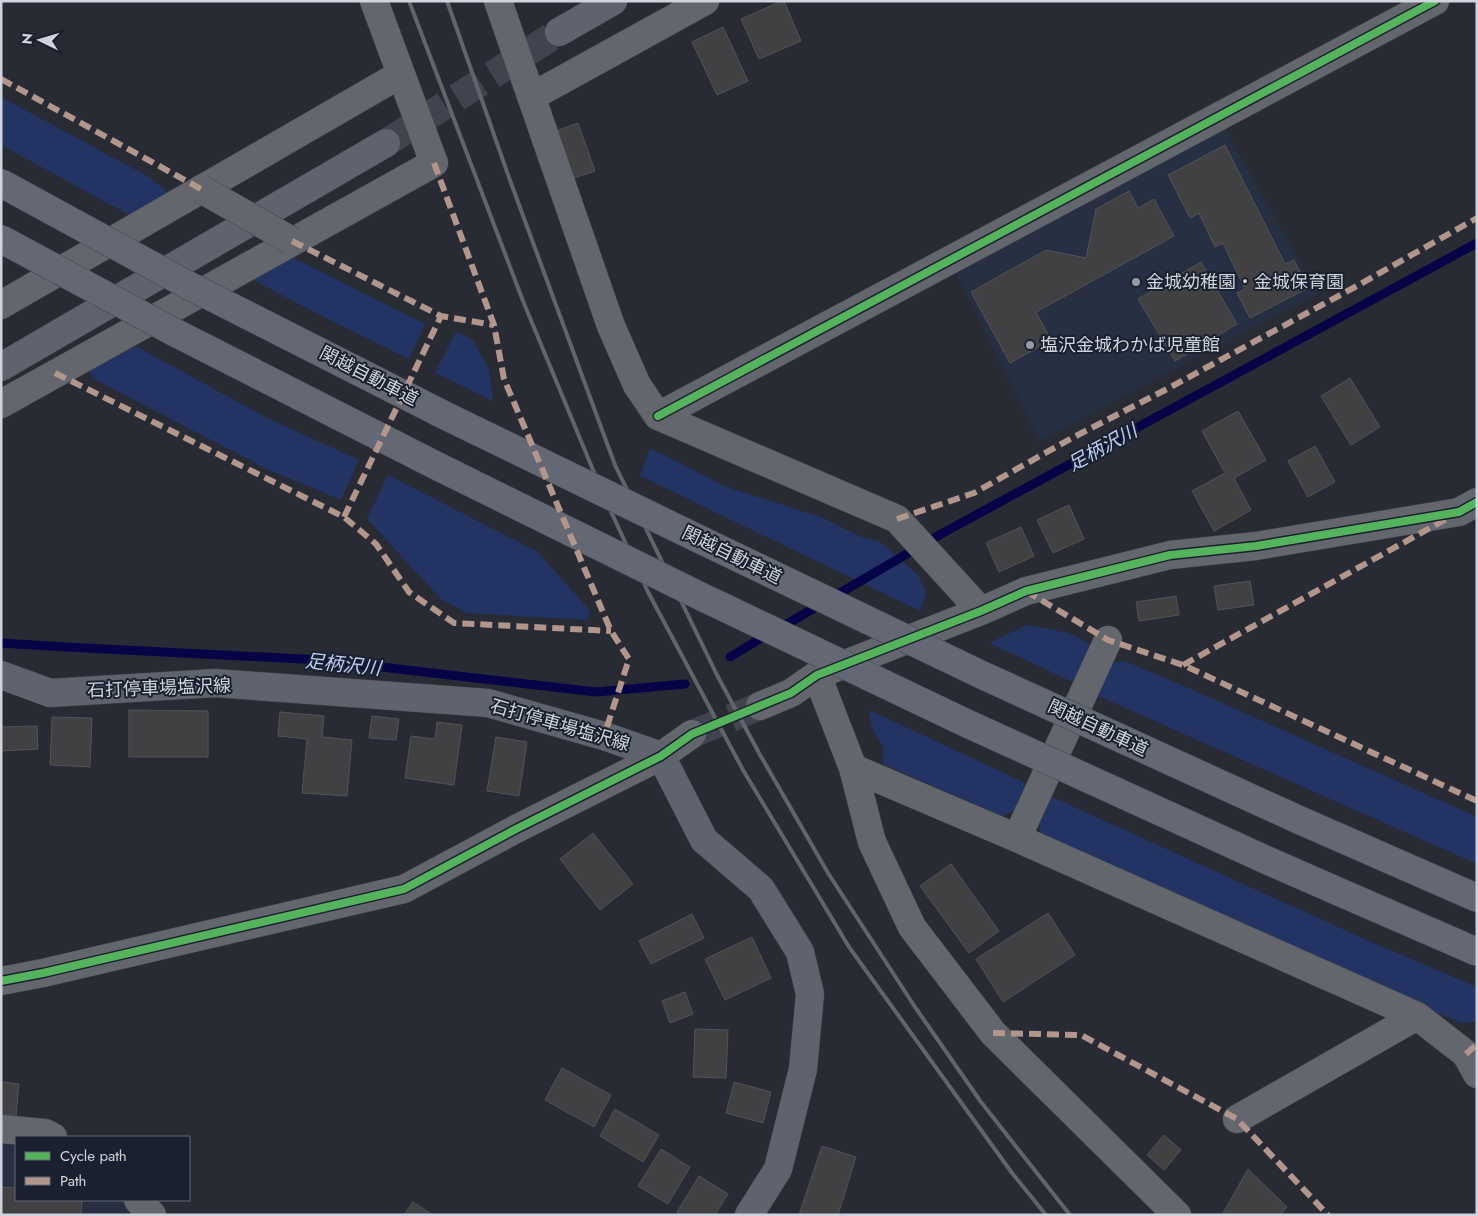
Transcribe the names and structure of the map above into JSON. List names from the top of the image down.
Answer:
{
  "streets": {
    "highway": ["関越自動車道"],
    "main road": ["石打停車場塩沢線"]
  },
  "water": ["足柄沢川"],
  "places": ["金城幼稚園・金城保育園", "塩沢金城わかば児童館"],
  "legend": ["Cycle path", "Path"],
  "north": "left"
}
